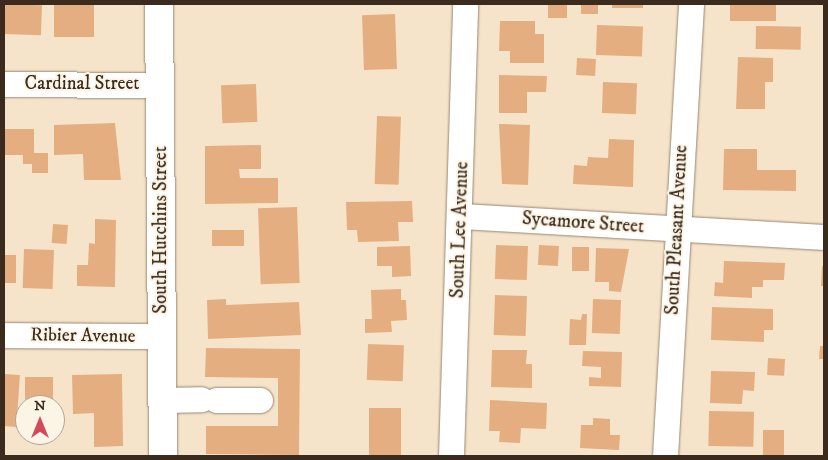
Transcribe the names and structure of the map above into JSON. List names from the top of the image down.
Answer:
{
  "streets": {
    "main road": ["South Hutchins Street"],
    "street": [
      "Cardinal Street",
      "Sycamore Street",
      "South Lee Avenue",
      "South Pleasant Avenue",
      "Ribier Avenue"
    ]
  },
  "crossings": [
    ["Cardinal Street", "South Hutchins Street"],
    ["Sycamore Street", "South Lee Avenue"],
    ["Sycamore Street", "South Pleasant Avenue"],
    ["South Hutchins Street", "Ribier Avenue"]
  ],
  "north": "top"
}
